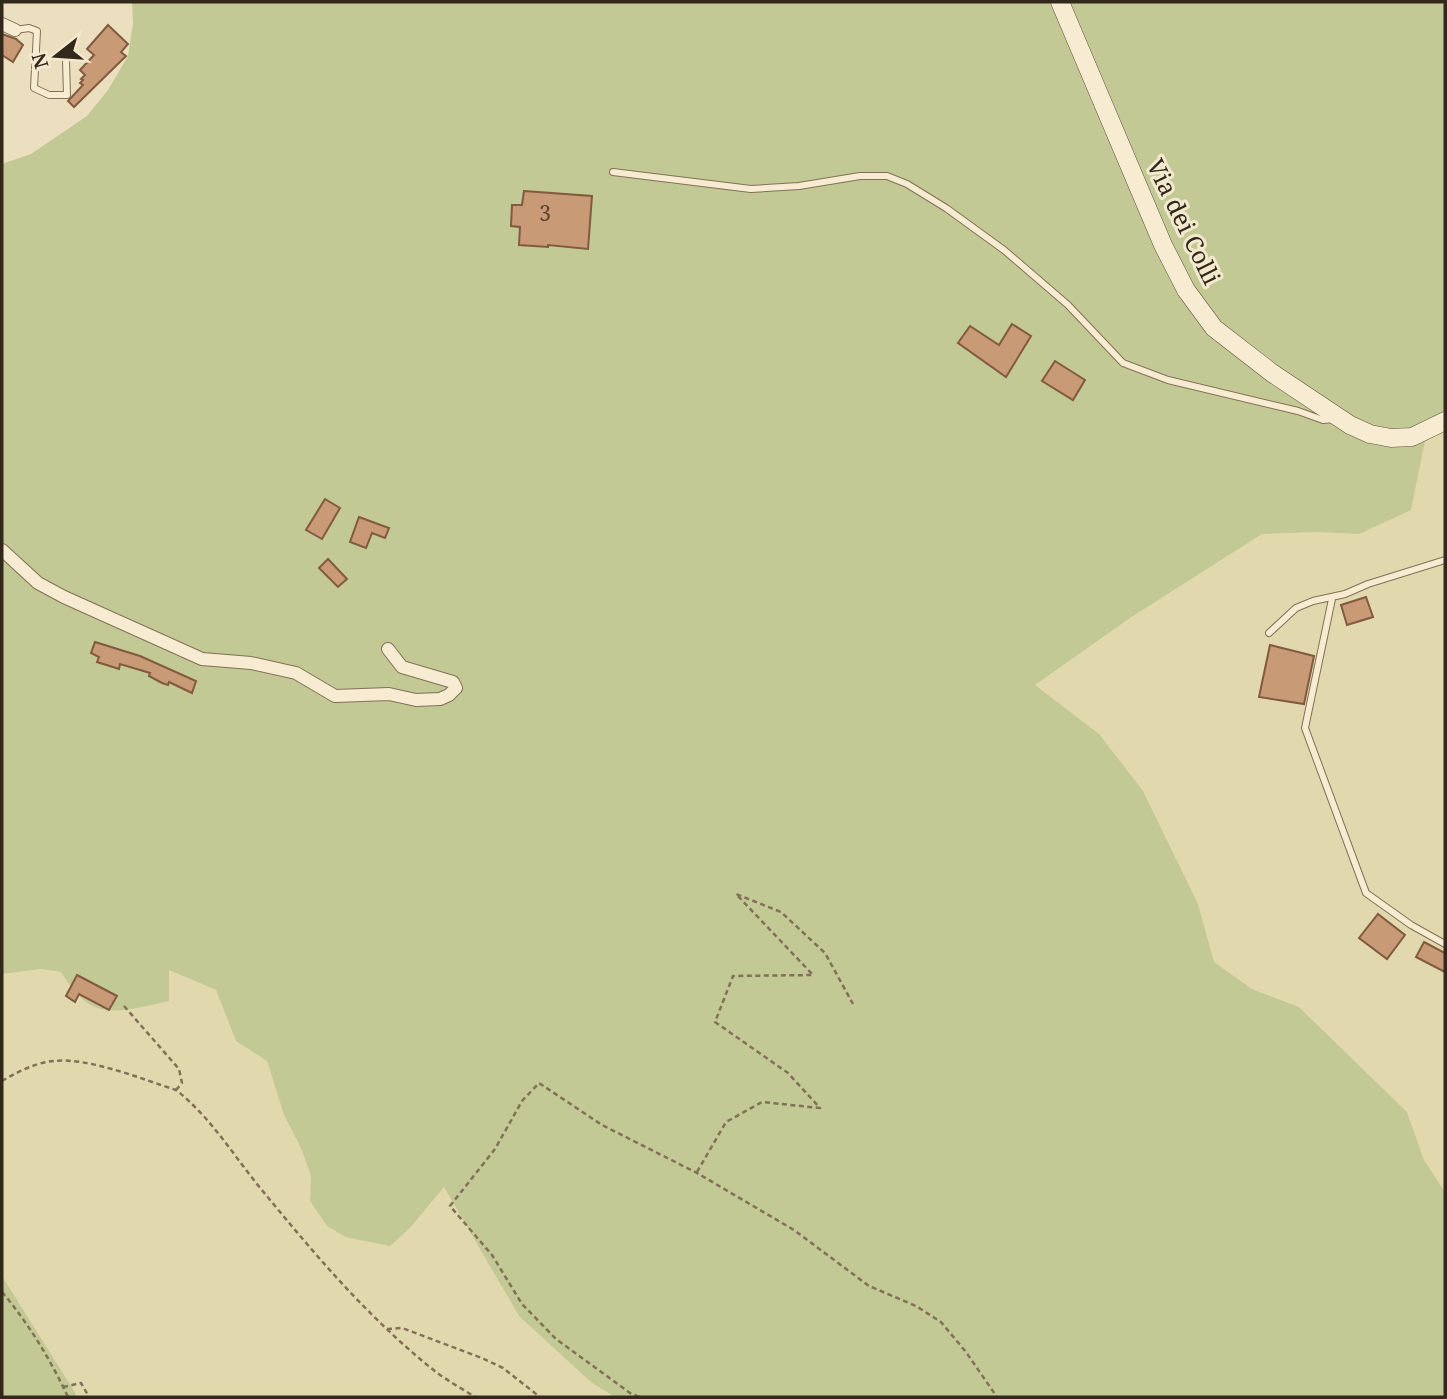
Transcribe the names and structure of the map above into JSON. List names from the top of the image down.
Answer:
{
  "streets": {
    "main road": ["Via dei Colli"]
  },
  "house_numbers": ["3"],
  "north": "left"
}
